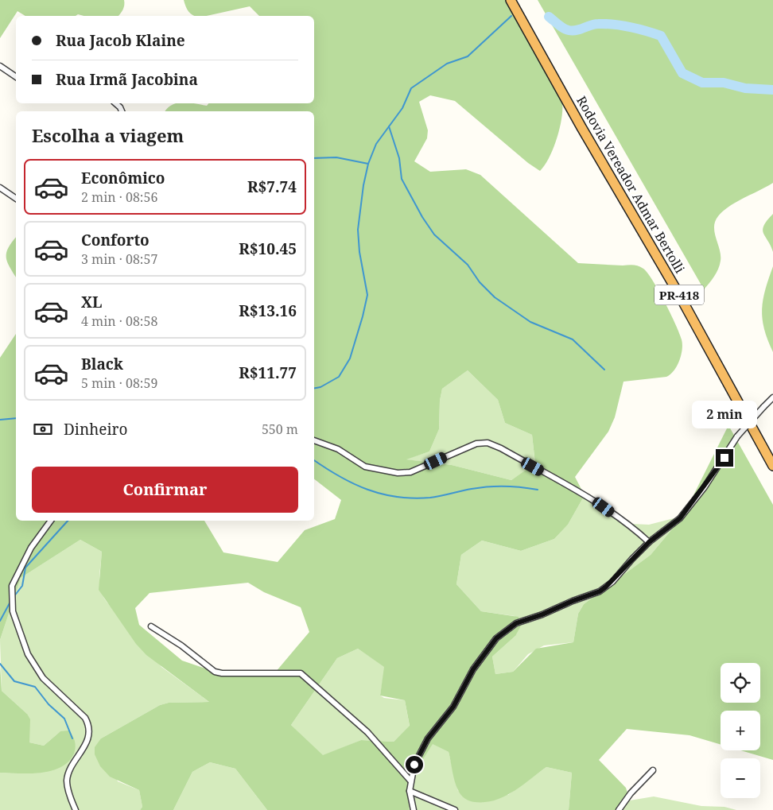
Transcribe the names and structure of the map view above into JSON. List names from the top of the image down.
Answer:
{
  "streets": {
    "highway": ["Rodovia Vereador Admar Bertolli", "PR-418"]
  },
  "page": {
    "banner": ["Rua Jacob Klaine", "Rua Irmã Jacobina"],
    "heading": "Escolha a viagem",
    "list": [
      {
        "name": "Econômico",
        "note": "2 min · 08:56",
        "value": "R$7.74"
      },
      {
        "name": "Conforto",
        "note": "3 min · 08:57",
        "value": "R$10.45"
      },
      {
        "name": "XL",
        "note": "4 min · 08:58",
        "value": "R$13.16"
      },
      {
        "name": "Black",
        "note": "5 min · 08:59",
        "value": "R$11.77"
      }
    ],
    "bubble": "2 min",
    "pay": ["Dinheiro", "550 m"],
    "buttons": "Confirmar",
    "map_buttons": ["+", "−"]
  }
}
